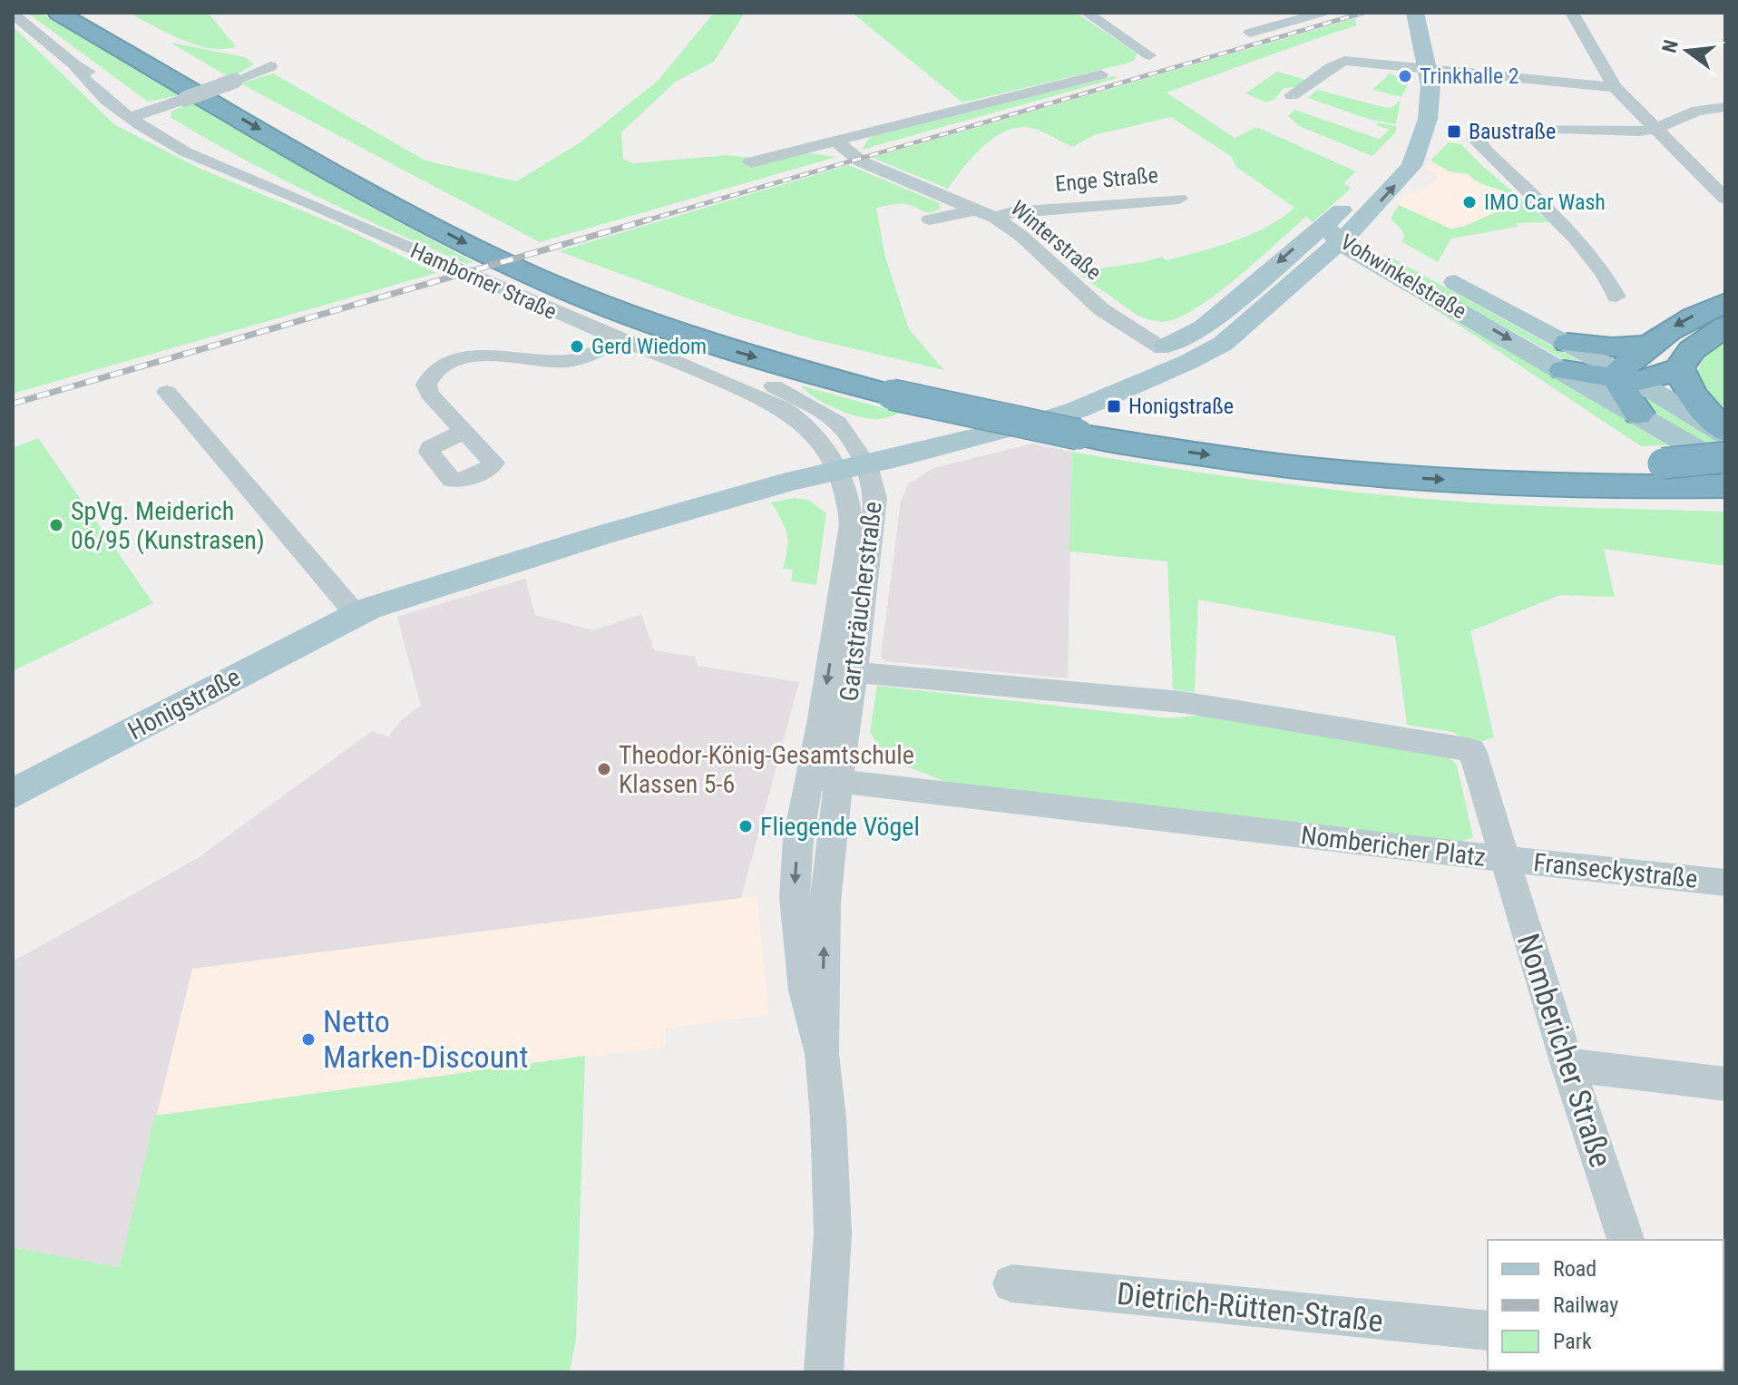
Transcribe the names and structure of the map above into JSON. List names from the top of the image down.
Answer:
{
  "streets": {
    "main road": ["Vohwinkelstraße", "Gartsträucherstraße", "Honigstraße"],
    "street": [
      "Enge Straße",
      "Winterstraße",
      "Hamborner Straße",
      "Nombericher Platz",
      "Franseckystraße",
      "Nombericher Straße",
      "Dietrich-Rütten-Straße"
    ]
  },
  "crossings": [
    ["Enge Straße", "Winterstraße"],
    ["Winterstraße", "Gartsträucherstraße"],
    ["Vohwinkelstraße", "Gartsträucherstraße"],
    ["Hamborner Straße", "Gartsträucherstraße"],
    ["Hamborner Straße", "Honigstraße"],
    ["Gartsträucherstraße", "Honigstraße"],
    ["Gartsträucherstraße", "Nombericher Platz"],
    ["Nombericher Platz", "Franseckystraße"],
    ["Nombericher Platz", "Nombericher Straße"],
    ["Franseckystraße", "Nombericher Straße"]
  ],
  "places": {
    "other": [
      "Trinkhalle 2",
      "IMO Car Wash",
      "Gerd Wiedom",
      "SpVg. Meiderich 06/95 (Kunstrasen)",
      "Theodor-König-Gesamtschule Klassen 5-6",
      "Fliegende Vögel",
      "Netto Marken-Discount"
    ],
    "transit": ["Baustraße", "Honigstraße"]
  },
  "legend": ["Road", "Railway", "Park"],
  "north": "left"
}
